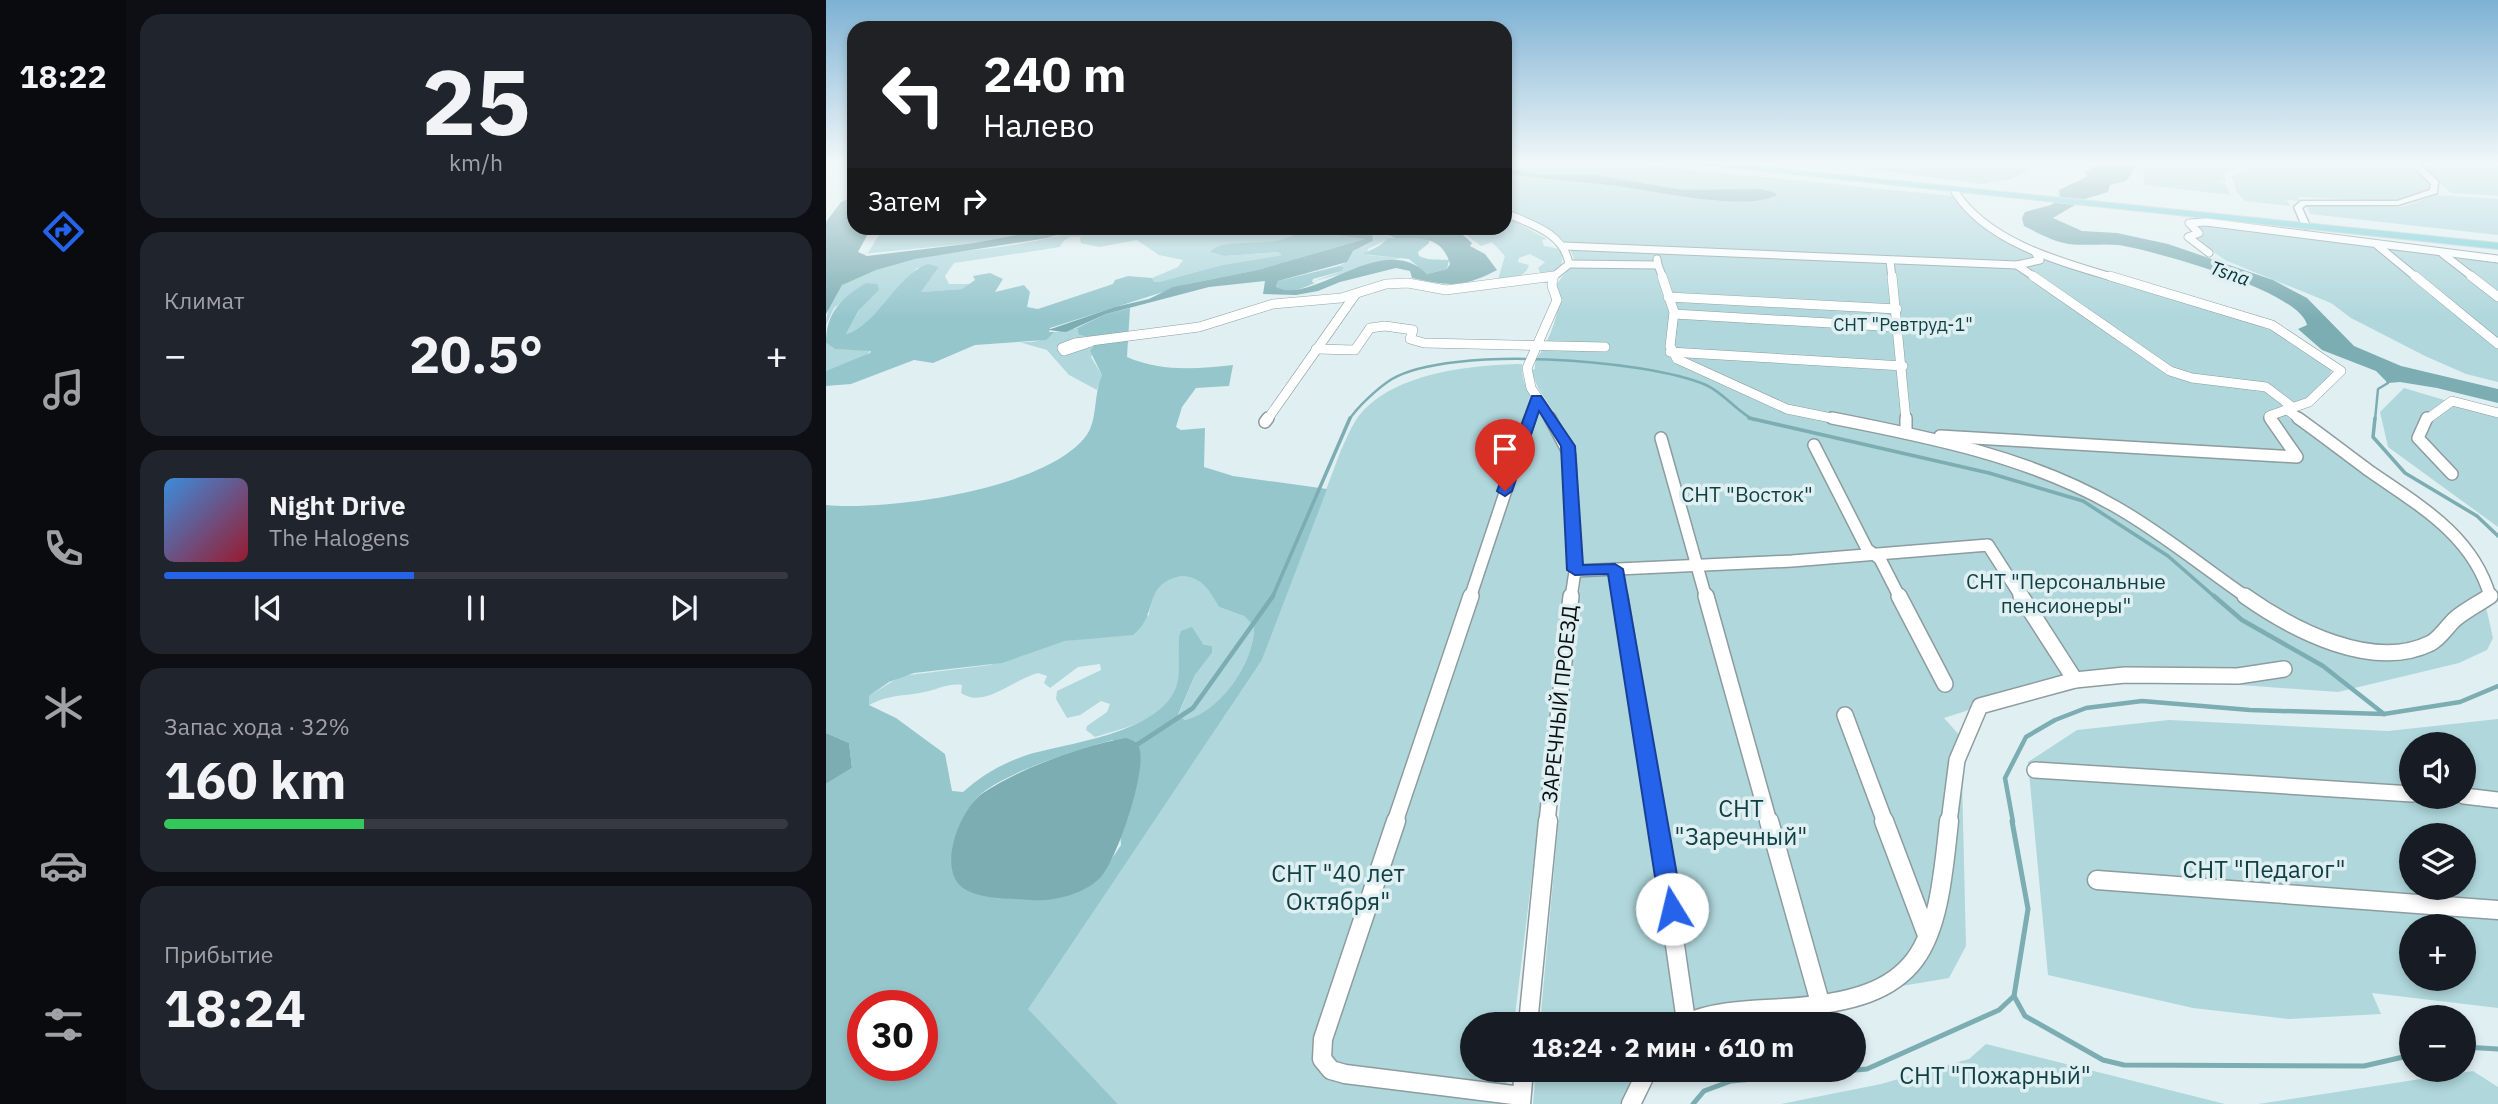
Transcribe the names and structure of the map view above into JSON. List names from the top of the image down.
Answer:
{
  "streets": {
    "street": ["ЗАРЕЧНЫЙ ПРОЕЗД"]
  },
  "water": ["Tsna"],
  "parks": [
    "СНТ \"Ревтруд-1\"",
    "СНТ \"Восток\"",
    "СНТ \"Персональные пенсионеры\"",
    "СНТ \"Заречный\"",
    "СНТ \"Педагог\"",
    "СНТ \"40 лет Октября\"",
    "СНТ \"Пожарный\""
  ],
  "page": {
    "tabs": "18:22",
    "tile": [
      ["25", "km/h"],
      "Климат",
      ["Запас хода · 32%", "160 km"],
      ["Прибытие", "18:24"]
    ],
    "turn": ["240 m", "Налево"],
    "then": "Затем",
    "heat": ["−", "20.5°", "+"],
    "song": ["Night Drive", "The Halogens"],
    "map_buttons": ["+", "−"],
    "limit": "30",
    "trip": "18:24 · 2 мин · 610 m"
  }
}
